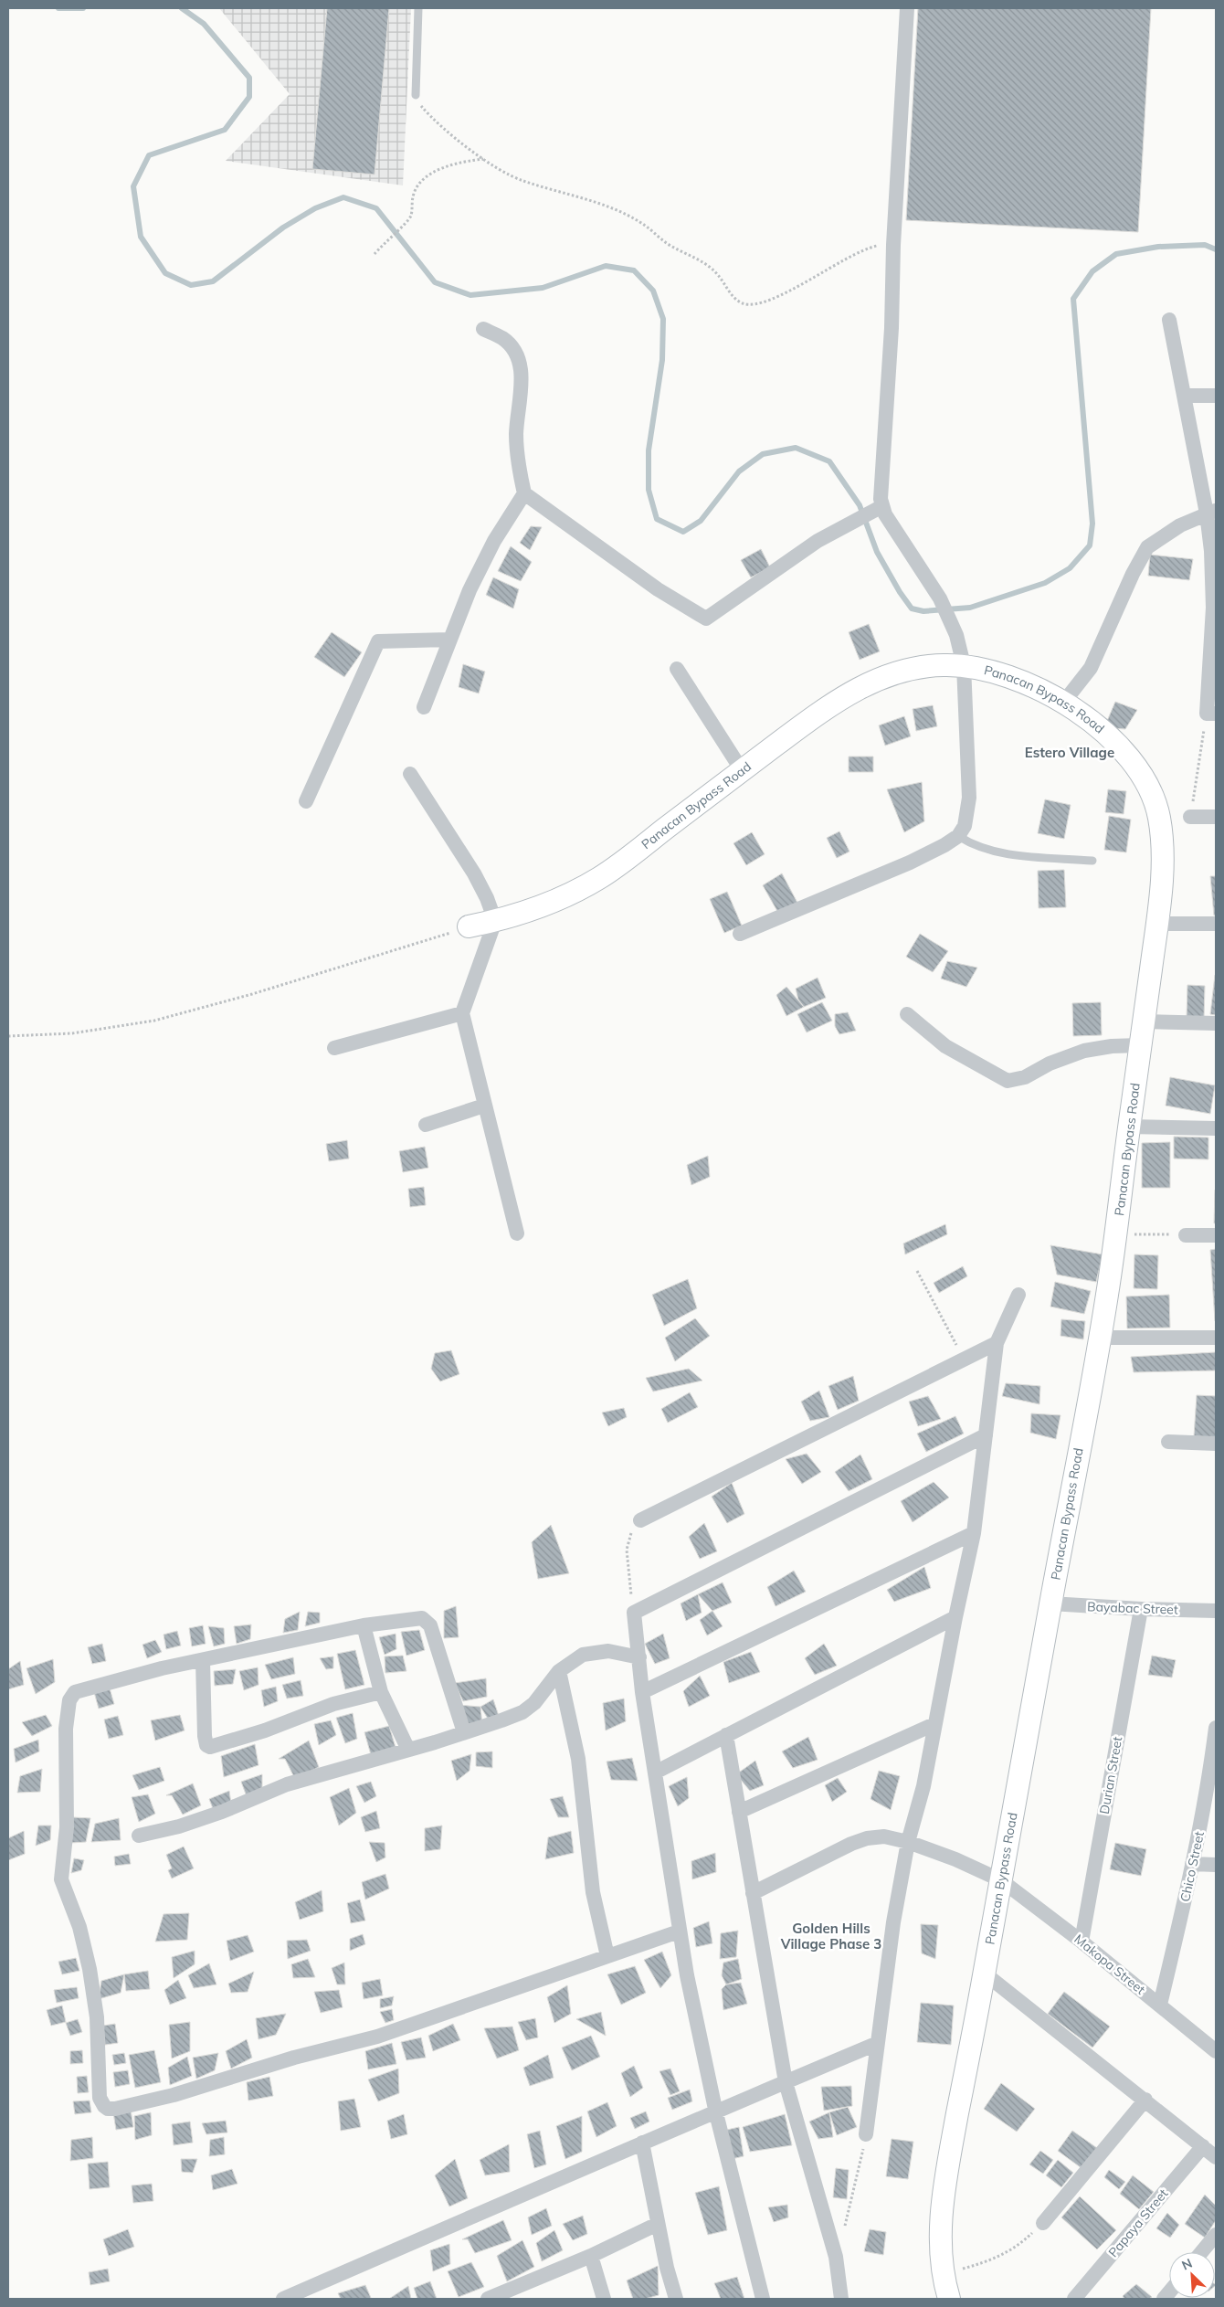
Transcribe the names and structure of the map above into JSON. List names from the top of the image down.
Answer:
{
  "streets": {
    "main road": ["Panacan Bypass Road"],
    "street": [
      "Bayabac Street",
      "Durian Street",
      "Chico Street",
      "Makopa Street",
      "Papaya Street"
    ]
  },
  "crossings": [
    ["Panacan Bypass Road", "Bayabac Street"],
    ["Panacan Bypass Road", "Makopa Street"],
    ["Bayabac Street", "Durian Street"],
    ["Durian Street", "Makopa Street"],
    ["Chico Street", "Makopa Street"]
  ],
  "districts": ["Estero Village", "Golden Hills Village Phase 3"],
  "north": "top left"
}
